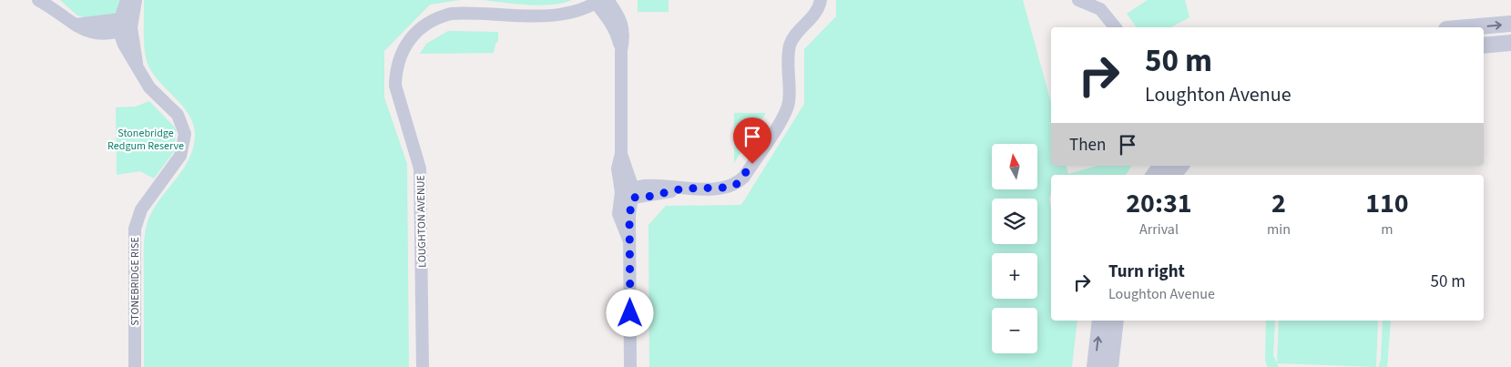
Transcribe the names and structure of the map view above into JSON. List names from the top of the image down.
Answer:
{
  "streets": {
    "street": ["LOUGHTON AVENUE", "STONEBRIDGE RISE"]
  },
  "parks": ["Stonebridge Redgum Reserve"],
  "north": "top",
  "page": {
    "turn": ["50 m", "Loughton Avenue"],
    "then": "Then",
    "map_buttons": ["+", "−"],
    "eta": [
      "20:31",
      "Arrival",
      "2",
      "min",
      "110",
      "m"
    ],
    "list": [
      {
        "name": "Turn right",
        "note": "Loughton Avenue",
        "value": "50 m"
      }
    ]
  }
}
